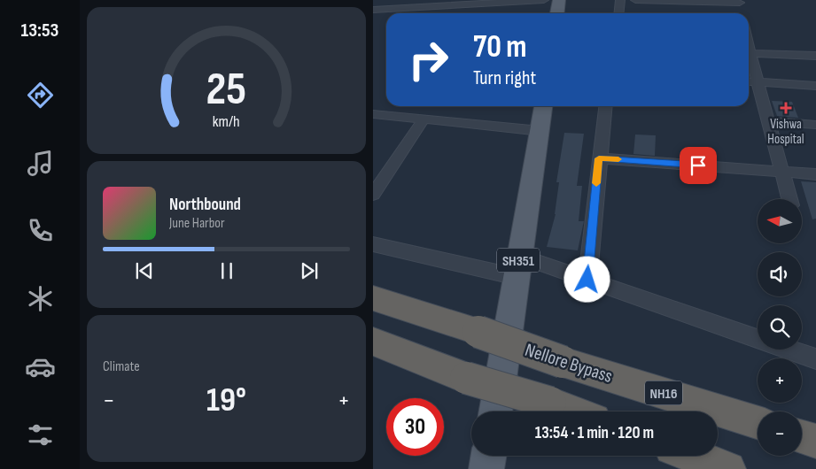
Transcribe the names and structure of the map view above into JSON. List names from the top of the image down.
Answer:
{
  "streets": {
    "highway": ["Nellore Bypass", "NH16"],
    "main road": ["SH351"]
  },
  "places": {
    "health": ["Vishwa Hospital"]
  },
  "north": "left",
  "page": {
    "tabs": "13:53",
    "turn": ["70 m", "Turn right"],
    "song": ["Northbound", "June Harbor"],
    "map_buttons": ["+", "−"],
    "tile": "Climate",
    "heat": ["−", "19°", "+"],
    "limit": "30",
    "trip": "13:54 · 1 min · 120 m",
    "gauge": ["25", "km/h"]
  }
}
